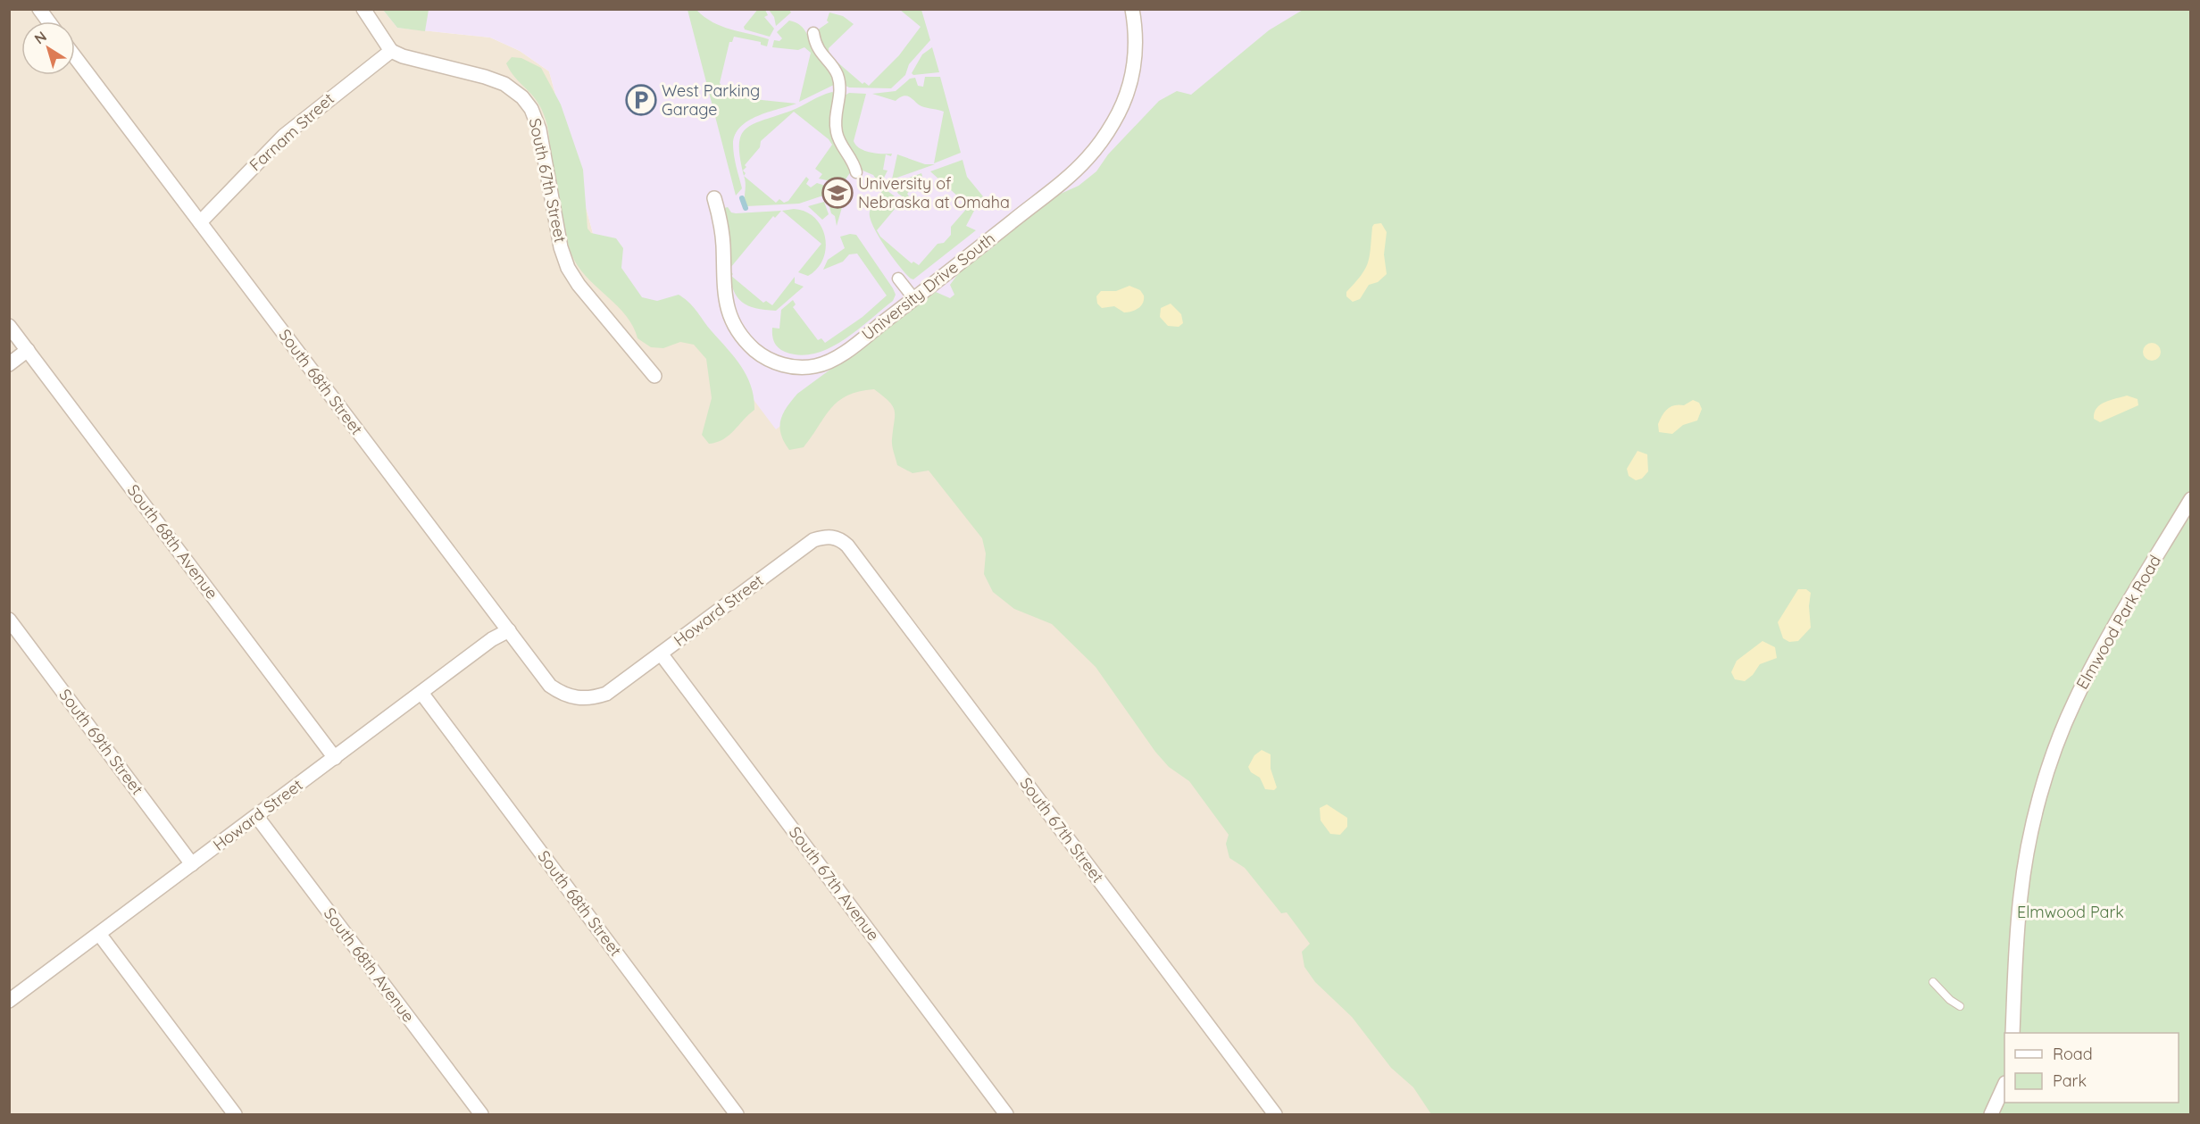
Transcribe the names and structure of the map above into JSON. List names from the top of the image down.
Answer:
{
  "streets": {
    "street": [
      "Farnam Street",
      "South 67th Street",
      "University Drive South",
      "South 68th Street",
      "South 68th Avenue",
      "Howard Street",
      "Elmwood Park Road",
      "South 69th Street",
      "South 67th Avenue"
    ]
  },
  "crossings": [
    ["Farnam Street", "South 67th Street"],
    ["Farnam Street", "South 68th Street"],
    ["South 67th Street", "Howard Street"],
    ["South 68th Street", "Howard Street"],
    ["South 68th Avenue", "Howard Street"],
    ["Howard Street", "South 69th Street"],
    ["Howard Street", "South 67th Avenue"]
  ],
  "parks": ["Elmwood Park"],
  "places": {
    "parking": ["West Parking Garage"],
    "school or university": ["University of Nebraska at Omaha"]
  },
  "legend": ["Road", "Park"],
  "north": "top left"
}
